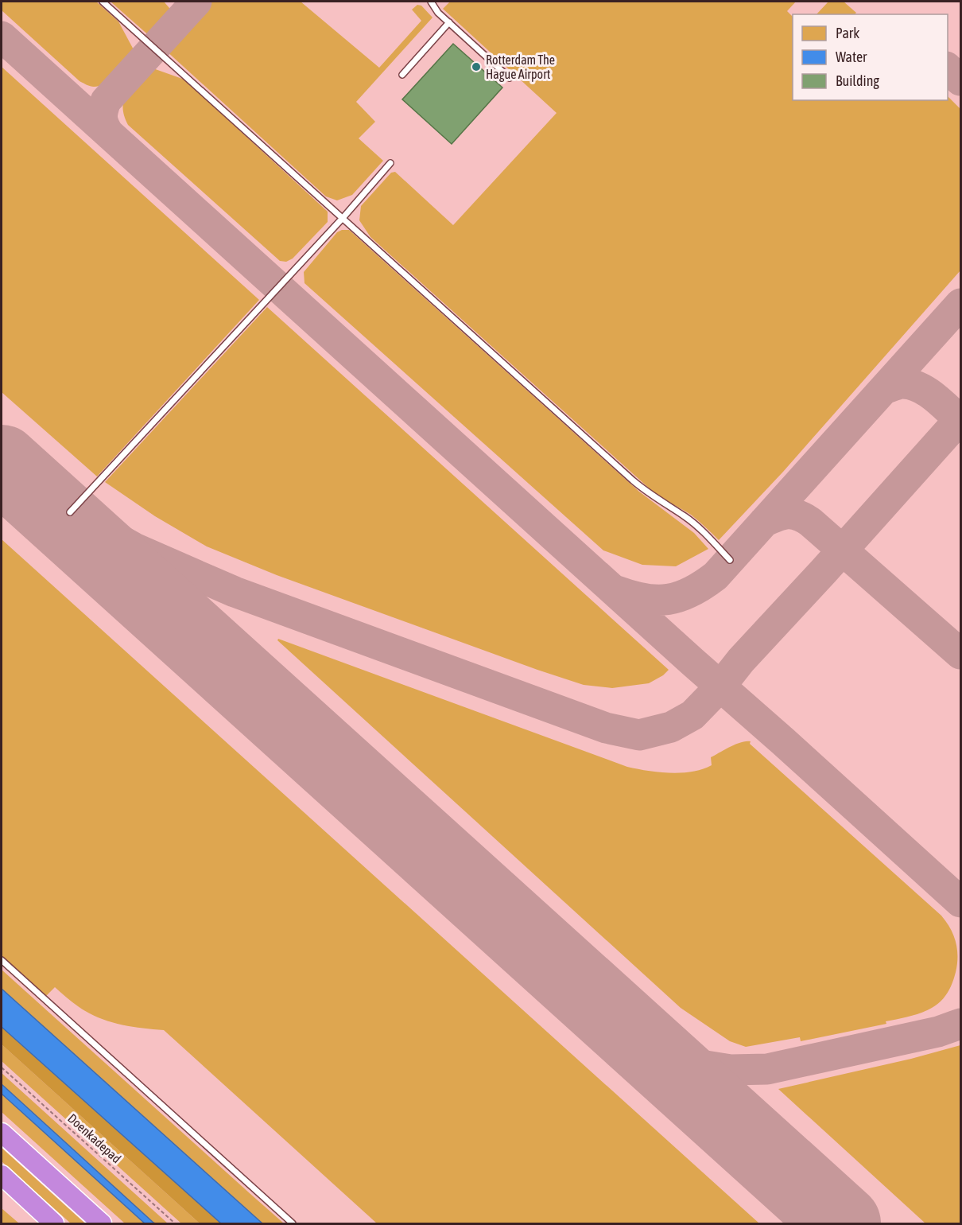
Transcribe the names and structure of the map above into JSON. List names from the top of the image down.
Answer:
{
  "streets": {
    "path": ["Doenkadepad"]
  },
  "places": ["Rotterdam The Hague Airport"],
  "legend": ["Park", "Water", "Building"]
}
